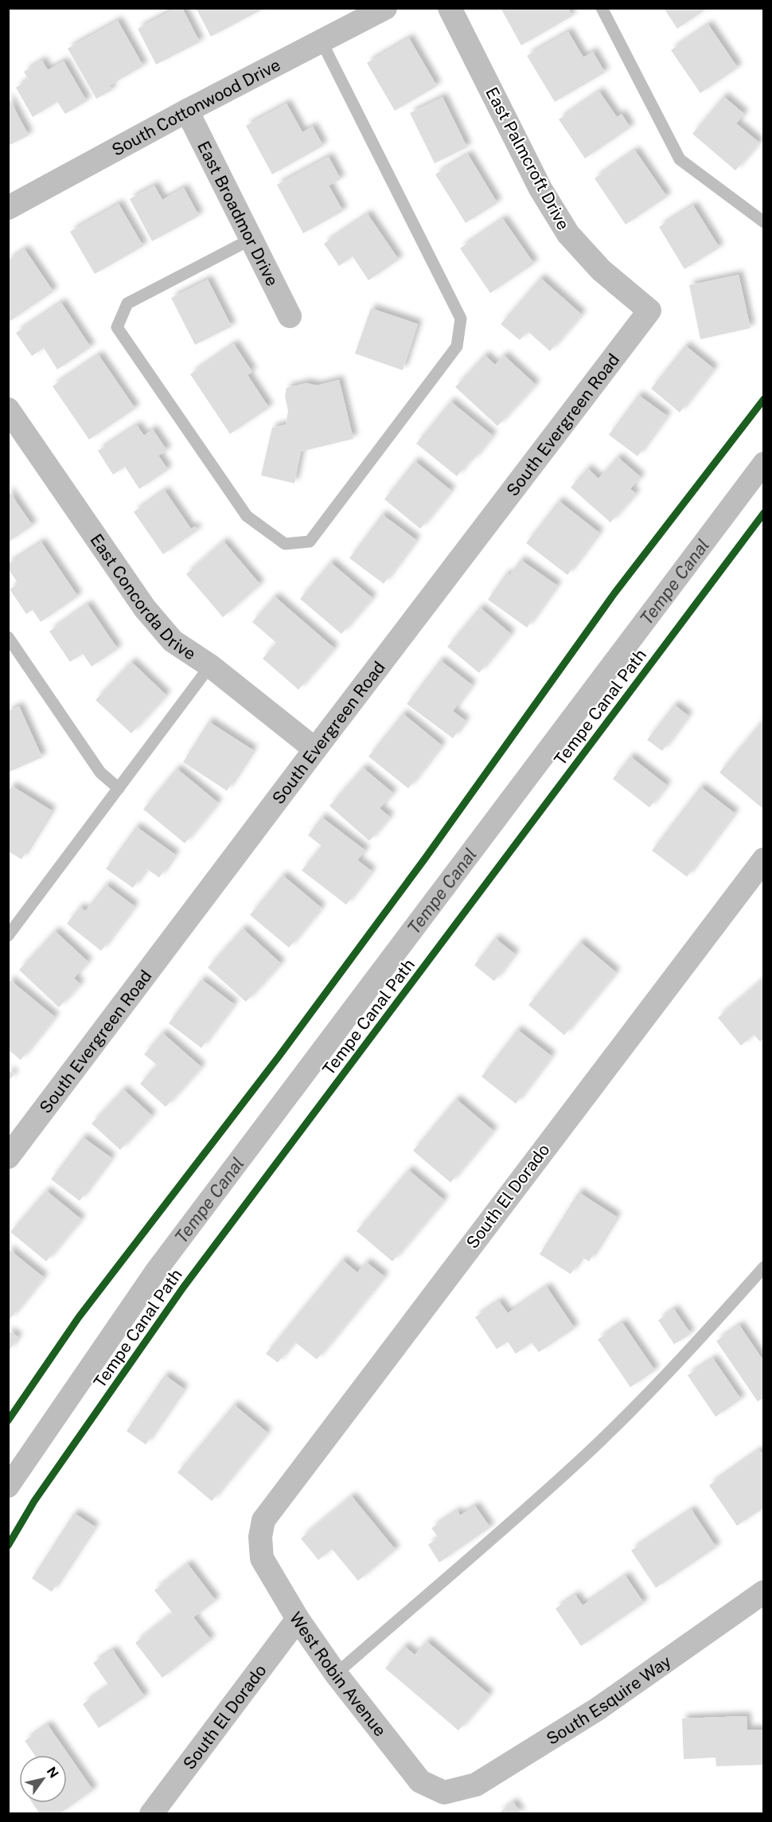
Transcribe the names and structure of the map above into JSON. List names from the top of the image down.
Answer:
{
  "streets": {
    "street": [
      "South Cottonwood Drive",
      "East Palmcroft Drive",
      "East Broadmor Drive",
      "South Evergreen Road",
      "East Concorda Drive",
      "South El Dorado",
      "West Robin Avenue",
      "South Esquire Way"
    ],
    "cycle path": ["Tempe Canal Path"]
  },
  "crossings": [
    ["South Cottonwood Drive", "East Broadmor Drive"],
    ["East Palmcroft Drive", "South Evergreen Road"],
    ["South Evergreen Road", "East Concorda Drive"],
    ["South El Dorado", "West Robin Avenue"],
    ["West Robin Avenue", "South Esquire Way"]
  ],
  "water": ["Tempe Canal"],
  "north": "top right"
}
